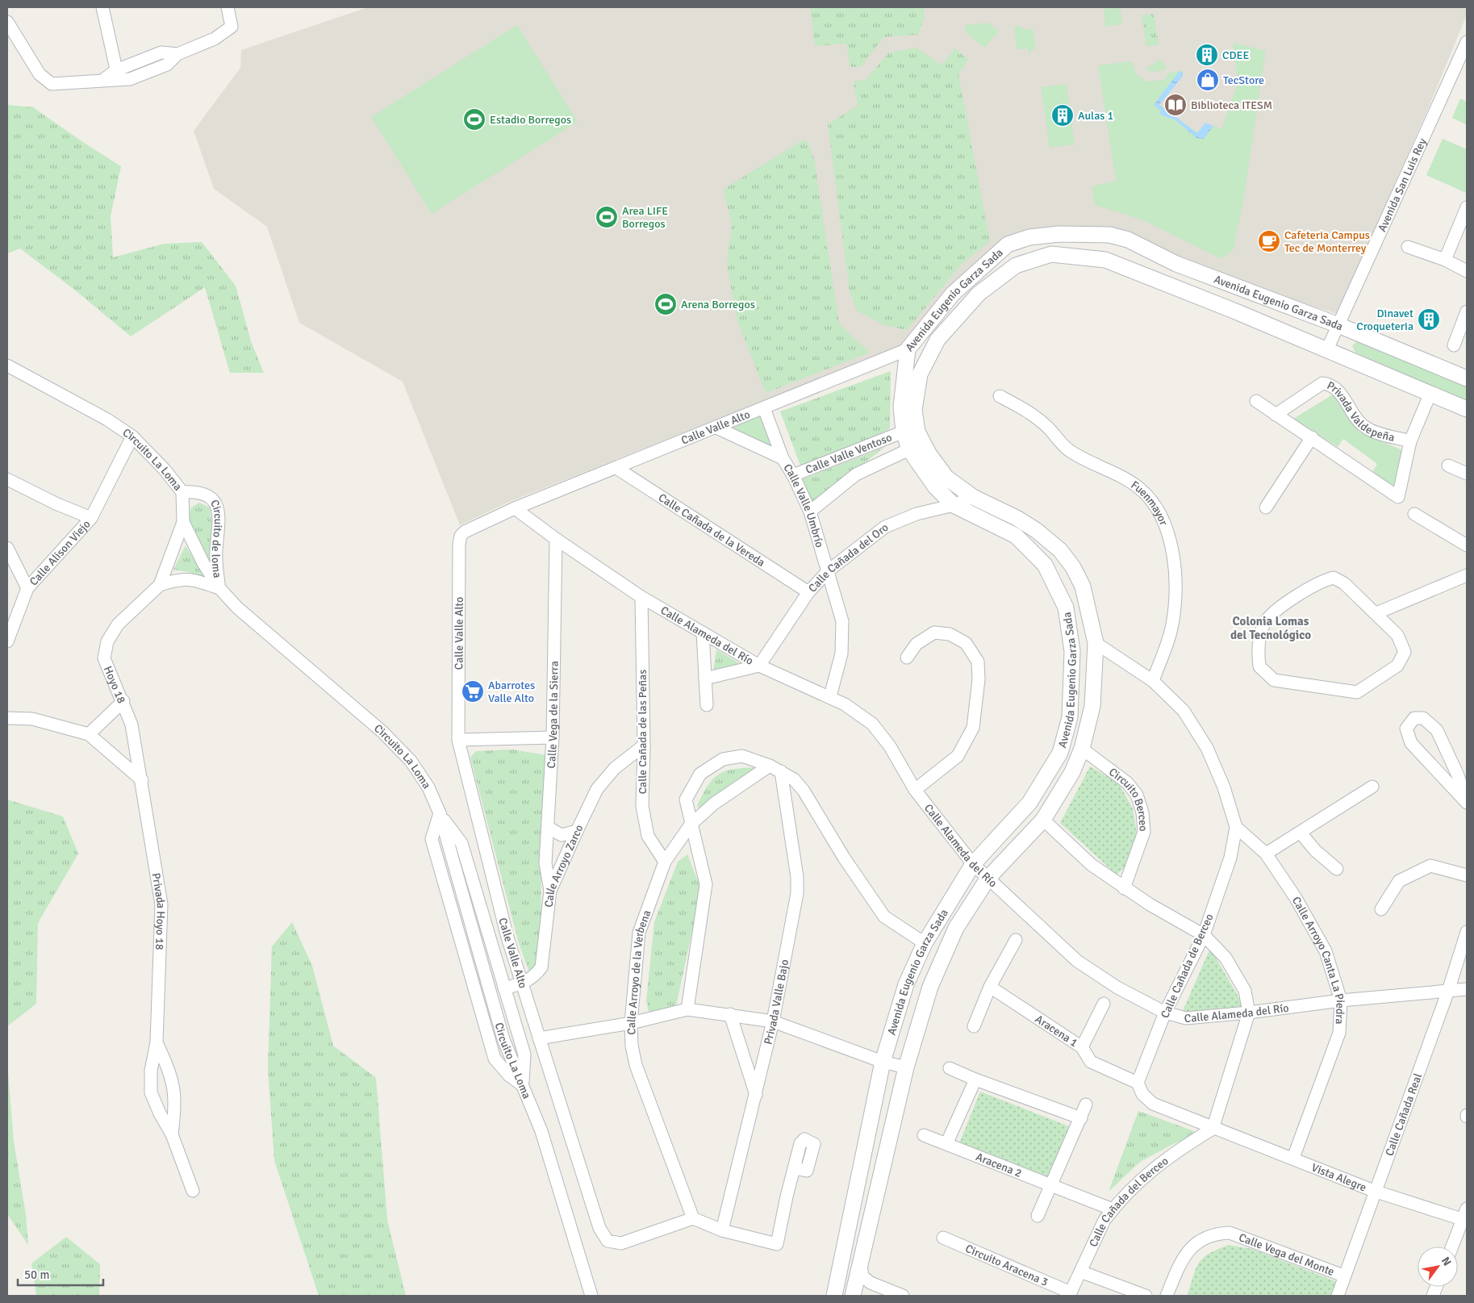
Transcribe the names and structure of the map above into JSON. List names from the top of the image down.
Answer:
{
  "streets": {
    "street": [
      "Avenida San Luis Rey",
      "Avenida Eugenio Garza Sada",
      "Privada Valdepeña",
      "Calle Valle Alto",
      "Calle Valle Ventoso",
      "Circuito La Loma",
      "Fuenmayor",
      "Calle Valle Umbrío",
      "Calle Cañada de la Vereda",
      "Circuito de loma",
      "Calle Alison Viejo",
      "Calle Cañada del Oro",
      "Calle Alameda del Río",
      "Hoyo 18",
      "Calle Vega de la Sierra",
      "Calle Cañada de las Peñas",
      "Circuito Berceo",
      "Calle Arroyo Zarco",
      "Privada Hoyo 18",
      "Calle Arroyo Canta La Piedra",
      "Calle Cañada de Berceo",
      "Calle Arroyo de la Verbena",
      "Privada Valle Bajo",
      "Aracena 1",
      "Calle Cañada Real",
      "Aracena 2",
      "Vista Alegre",
      "Calle Cañada del Berceo",
      "Calle Vega del Monte",
      "Circuito Aracena 3"
    ]
  },
  "crossings": [
    ["Avenida San Luis Rey", "Avenida Eugenio Garza Sada"],
    ["Avenida Eugenio Garza Sada", "Privada Valdepeña"],
    ["Avenida Eugenio Garza Sada", "Calle Valle Alto"],
    ["Avenida Eugenio Garza Sada", "Calle Valle Ventoso"],
    ["Avenida Eugenio Garza Sada", "Calle Cañada del Oro"],
    ["Avenida Eugenio Garza Sada", "Calle Alameda del Río"],
    ["Avenida Eugenio Garza Sada", "Circuito Berceo"],
    ["Avenida Eugenio Garza Sada", "Calle Cañada de Berceo"],
    ["Calle Valle Alto", "Calle Valle Umbrío"],
    ["Calle Valle Alto", "Calle Cañada de la Vereda"],
    ["Calle Valle Alto", "Calle Alameda del Río"],
    ["Calle Valle Alto", "Calle Arroyo Zarco"],
    ["Calle Valle Alto", "Calle Arroyo de la Verbena"],
    ["Calle Valle Ventoso", "Calle Valle Umbrío"],
    ["Circuito La Loma", "Circuito de loma"],
    ["Circuito La Loma", "Calle Alison Viejo"],
    ["Circuito La Loma", "Hoyo 18"],
    ["Fuenmayor", "Calle Cañada de Berceo"],
    ["Calle Valle Umbrío", "Calle Cañada del Oro"],
    ["Calle Valle Umbrío", "Calle Alameda del Río"],
    ["Calle Cañada de la Vereda", "Calle Cañada del Oro"],
    ["Circuito de loma", "Hoyo 18"],
    ["Calle Cañada del Oro", "Calle Alameda del Río"],
    ["Calle Alameda del Río", "Calle Vega de la Sierra"],
    ["Calle Alameda del Río", "Calle Cañada de las Peñas"],
    ["Calle Alameda del Río", "Calle Arroyo Canta La Piedra"],
    ["Calle Alameda del Río", "Calle Cañada de Berceo"],
    ["Calle Alameda del Río", "Calle Cañada Real"],
    ["Hoyo 18", "Privada Hoyo 18"],
    ["Calle Vega de la Sierra", "Calle Arroyo Zarco"],
    ["Calle Cañada de las Peñas", "Calle Arroyo Zarco"],
    ["Calle Cañada de las Peñas", "Calle Arroyo de la Verbena"],
    ["Calle Arroyo Canta La Piedra", "Calle Cañada de Berceo"],
    ["Calle Arroyo Canta La Piedra", "Vista Alegre"],
    ["Calle Arroyo de la Verbena", "Privada Valle Bajo"],
    ["Calle Cañada Real", "Vista Alegre"],
    ["Calle Cañada Real", "Calle Vega del Monte"],
    ["Aracena 2", "Calle Cañada del Berceo"],
    ["Vista Alegre", "Calle Cañada del Berceo"],
    ["Calle Cañada del Berceo", "Circuito Aracena 3"]
  ],
  "districts": ["Colonia Lomas del Tecnológico"],
  "places": {
    "building": ["CDEE", "Aulas 1", "Dinavet Croqueteria"],
    "shop": ["TecStore"],
    "library": ["Biblioteca ITESM"],
    "sports": ["Estadio Borregos", "Area LIFE Borregos", "Arena Borregos"],
    "cafe": ["Cafeteria Campus Tec de Monterrey"],
    "supermarket": ["Abarrotes Valle Alto"]
  },
  "scale_bar": "50 m",
  "north": "top right"
}
